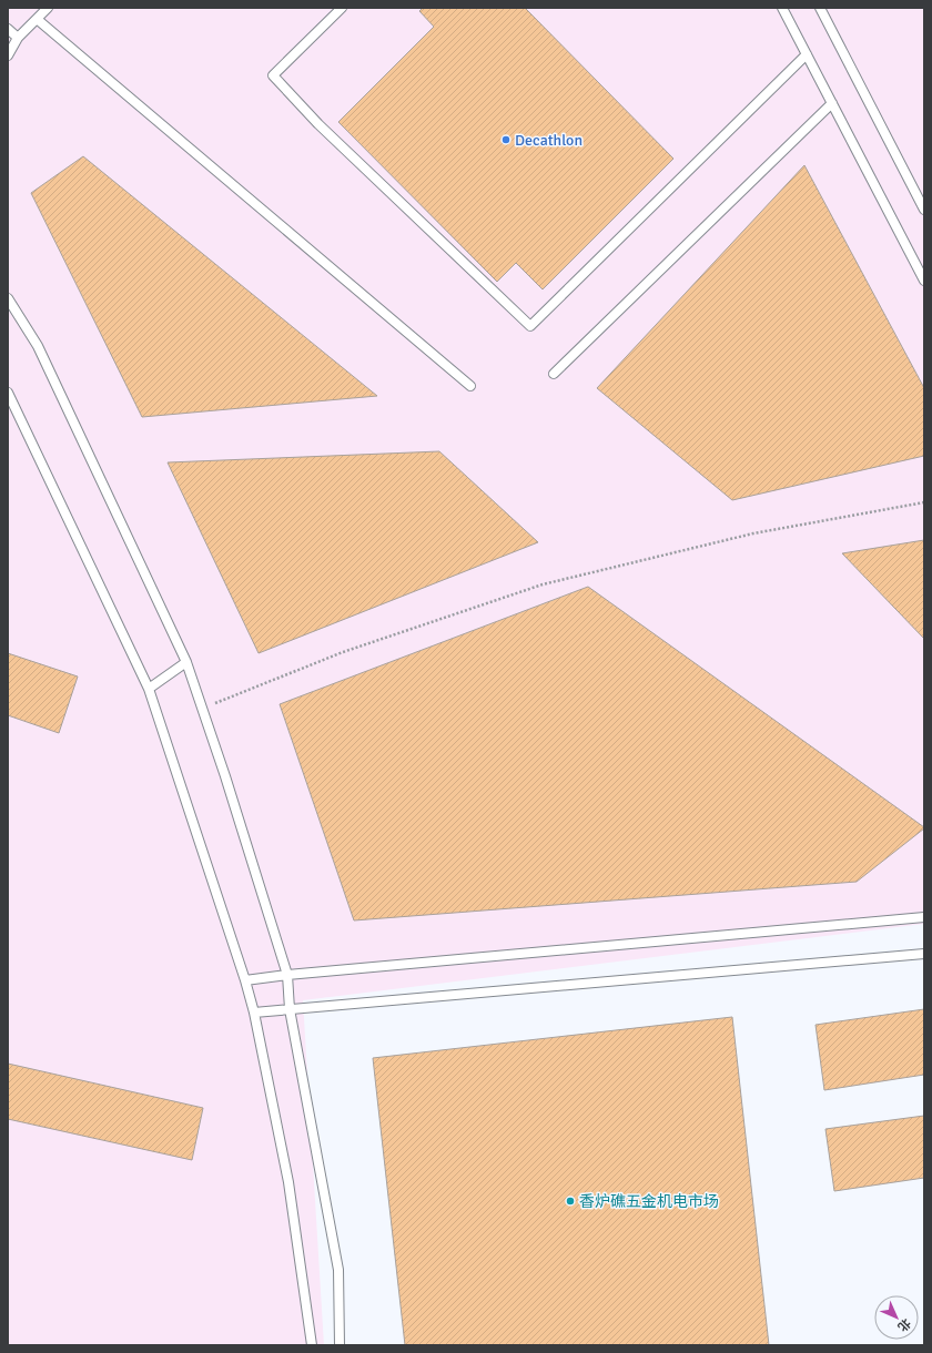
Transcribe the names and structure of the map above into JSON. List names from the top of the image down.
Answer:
{
  "places": ["Decathlon", "香炉礁五金机电市场"],
  "north": "bottom right"
}
